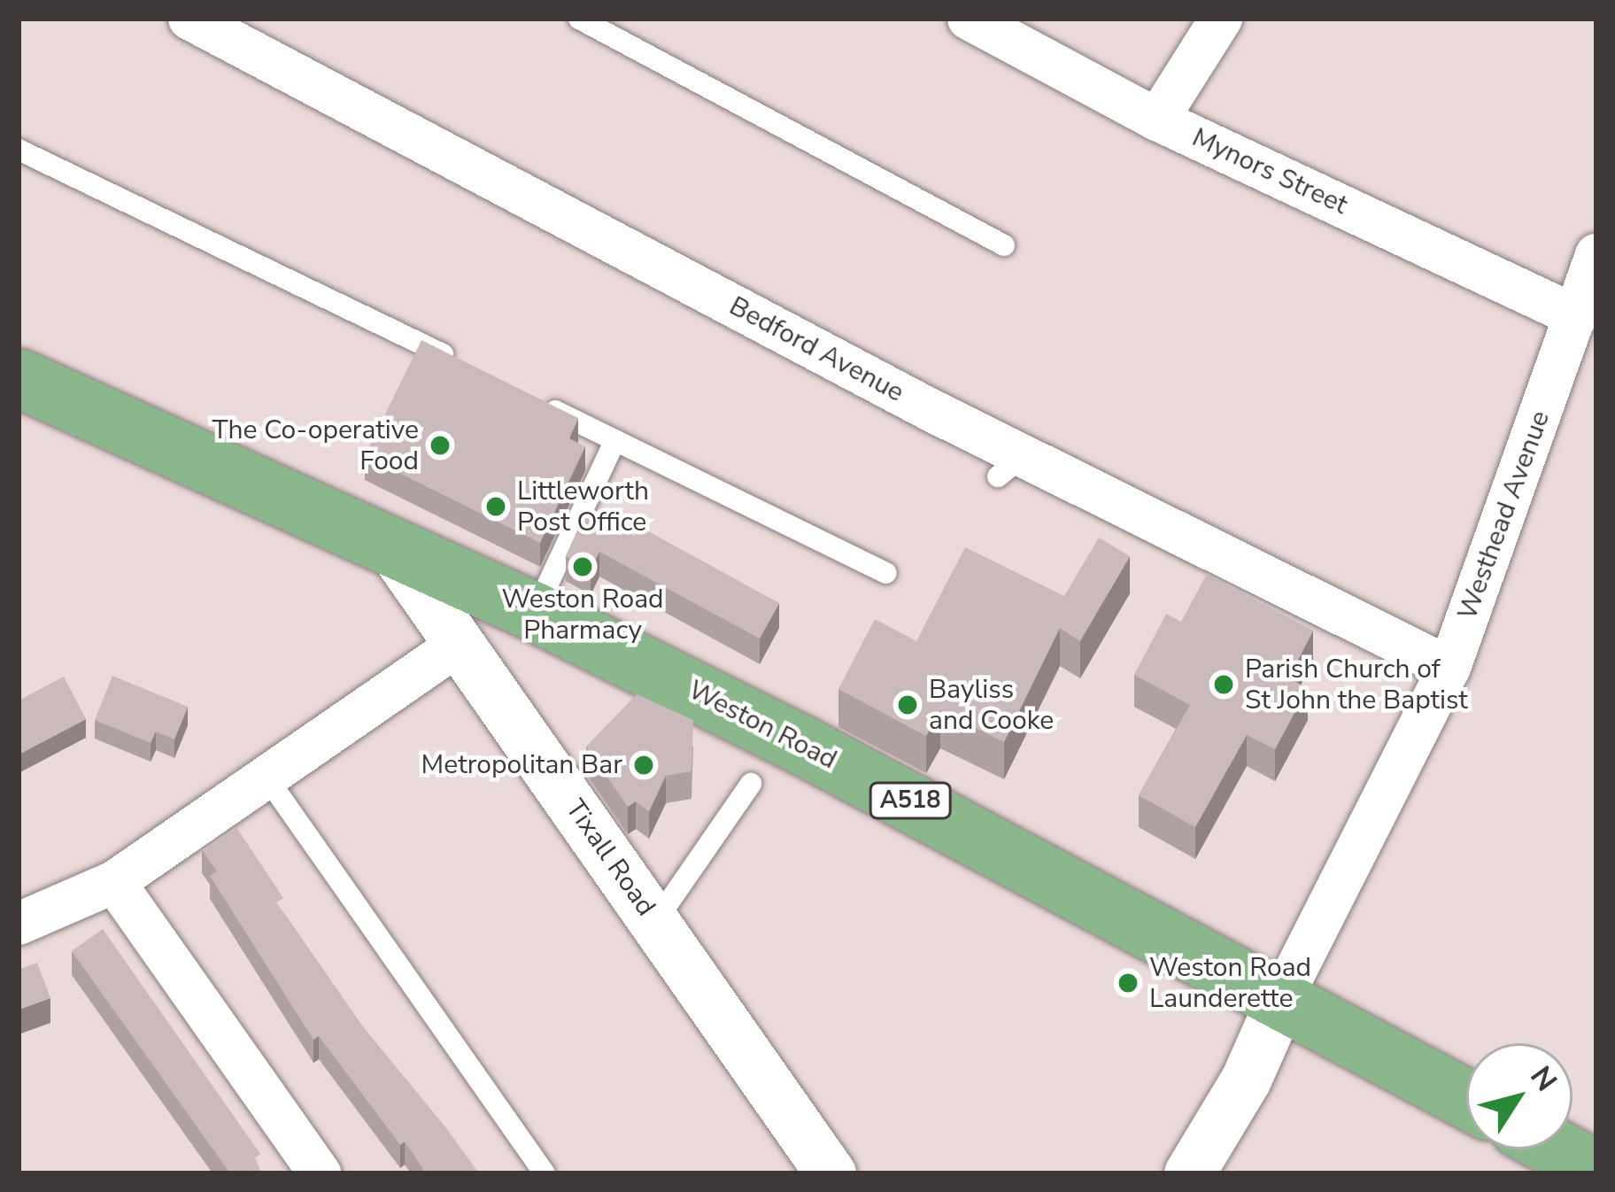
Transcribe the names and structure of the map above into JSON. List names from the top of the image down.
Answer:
{
  "streets": {
    "highway": ["Weston Road", "A518"],
    "street": [
      "Mynors Street",
      "Bedford Avenue",
      "Westhead Avenue",
      "Tixall Road"
    ]
  },
  "crossings": [
    ["Mynors Street", "Westhead Avenue"],
    ["Bedford Avenue", "Westhead Avenue"],
    ["Westhead Avenue", "Weston Road"],
    ["Weston Road", "Tixall Road"]
  ],
  "places": [
    "The Co-operative Food",
    "Littleworth Post Office",
    "Weston Road Pharmacy",
    "Parish Church of St John the Baptist",
    "Bayliss and Cooke",
    "Metropolitan Bar",
    "Weston Road Launderette"
  ],
  "north": "top right"
}
